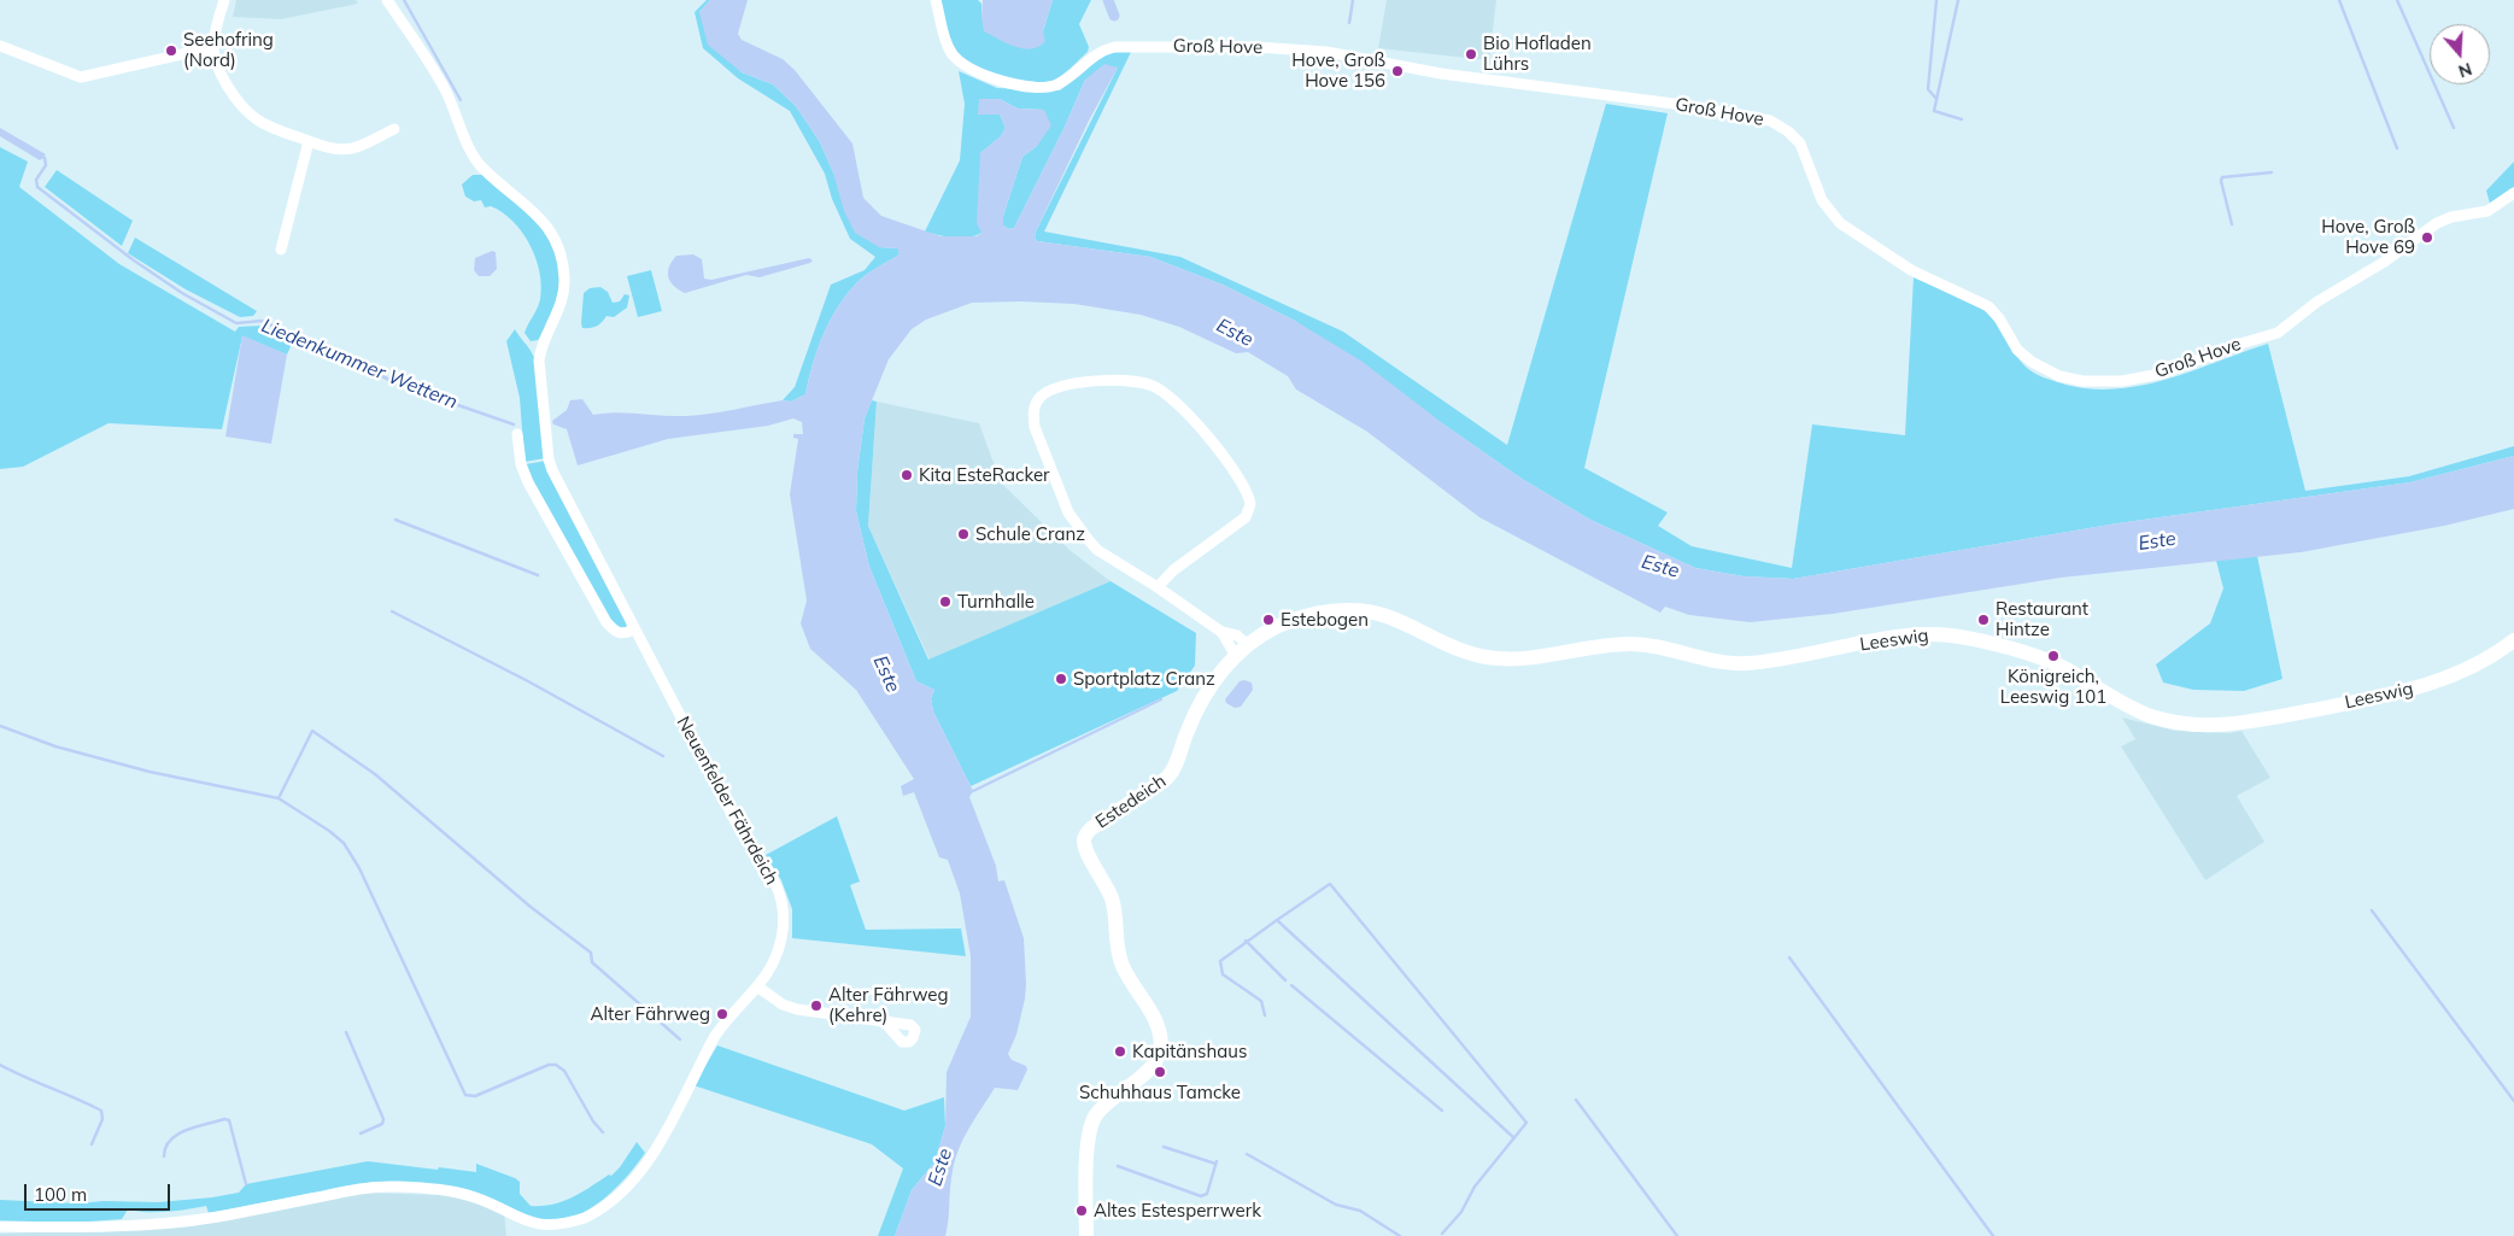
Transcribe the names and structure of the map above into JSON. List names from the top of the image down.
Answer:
{
  "streets": {
    "street": [
      "Groß Hove",
      "Leeswig",
      "Neuenfelder Fährdeich",
      "Estedeich"
    ]
  },
  "crossings": [
    ["Leeswig", "Estedeich"]
  ],
  "water": ["Este", "Liedenkummer Wettern"],
  "places": [
    "Seehofring (Nord)",
    "Bio Hofladen Lührs",
    "Hove, Groß Hove 156",
    "Hove, Groß Hove 69",
    "Kita EsteRacker",
    "Schule Cranz",
    "Turnhalle",
    "Estebogen",
    "Restaurant Hintze",
    "Königreich, Leeswig 101",
    "Sportplatz Cranz",
    "Alter Fährweg (Kehre)",
    "Alter Fährweg",
    "Kapitänshaus",
    "Schuhhaus Tamcke",
    "Altes Estesperrwerk"
  ],
  "scale_bar": "100 m",
  "north": "bottom"
}
